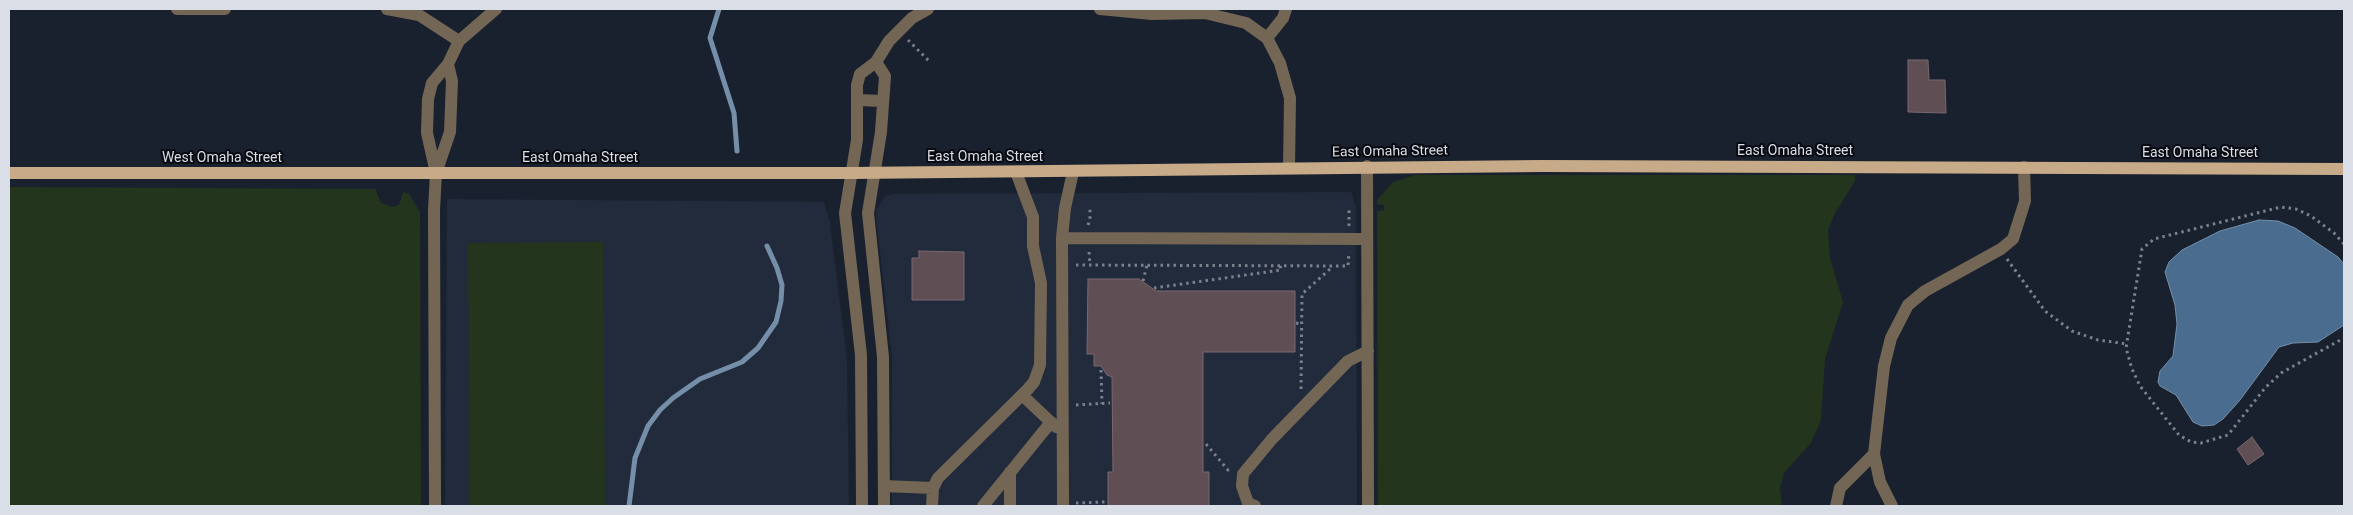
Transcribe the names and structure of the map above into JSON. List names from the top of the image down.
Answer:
{
  "streets": {
    "main road": ["East Omaha Street", "West Omaha Street"]
  },
  "crossings": [
    ["East Omaha Street", "West Omaha Street"]
  ]
}
